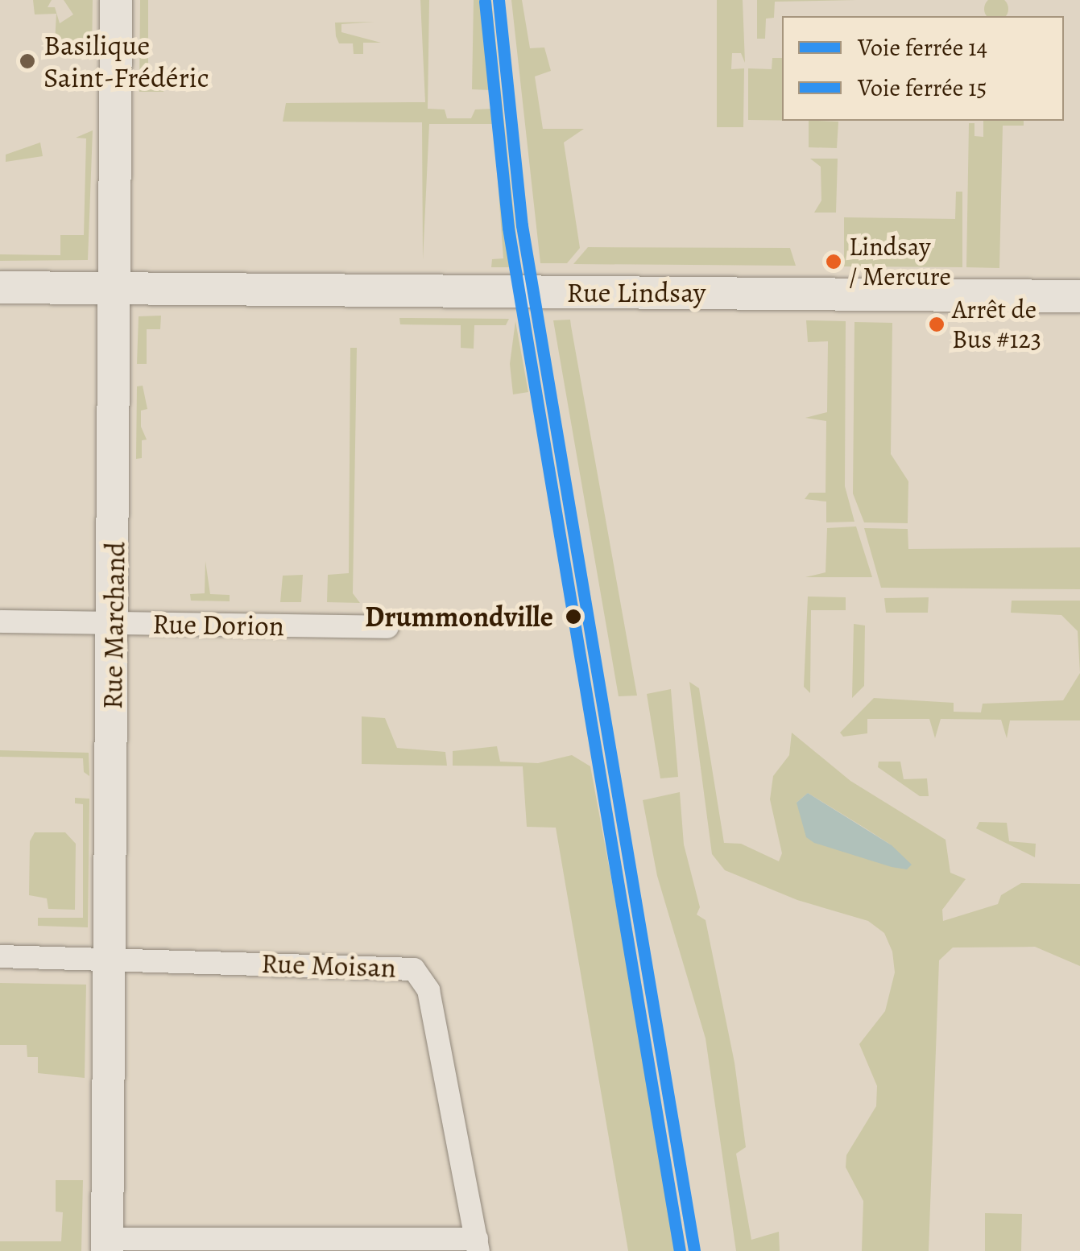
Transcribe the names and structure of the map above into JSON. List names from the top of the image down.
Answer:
{
  "streets": {
    "street": [
      "Rue Lindsay",
      "Rue Dorion",
      "Rue Marchand",
      "Rue Moisan"
    ]
  },
  "crossings": [
    ["Rue Lindsay", "Rue Marchand"],
    ["Rue Dorion", "Rue Marchand"],
    ["Rue Marchand", "Rue Moisan"]
  ],
  "places": [
    "Basilique Saint-Frédéric",
    "Lindsay / Mercure",
    "Arrêt de Bus #123",
    "Drummondville"
  ],
  "lines": ["rail line 14", "rail line 15"],
  "legend": ["Voie ferrée 14", "Voie ferrée 15"]
}
